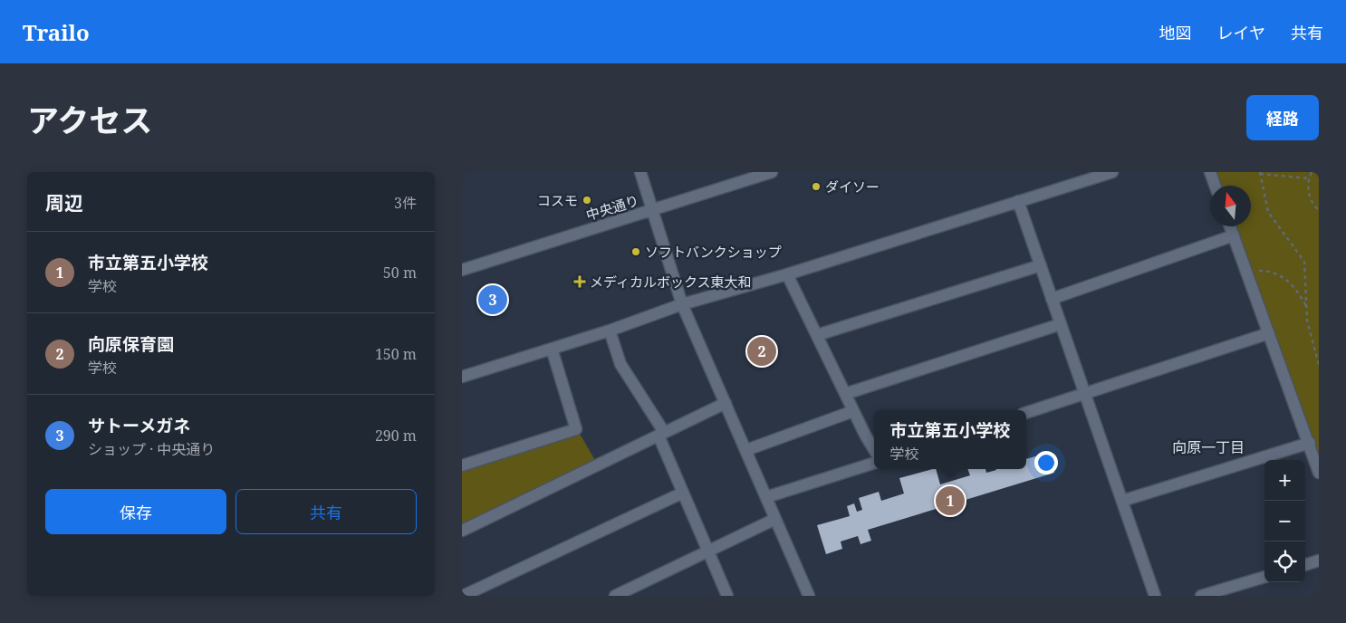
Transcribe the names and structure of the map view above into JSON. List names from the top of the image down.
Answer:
{
  "streets": {
    "street": ["中央通り"]
  },
  "districts": ["向原一丁目"],
  "places": {
    "other": ["ダイソー", "コスモ", "ソフトバンクショップ"],
    "health": ["メディカルボックス東大和"]
  },
  "north": "top",
  "page": {
    "header": "Trailo",
    "nav": ["地図", "レイヤ", "共有"],
    "title": "アクセス",
    "buttons": [
      "経路",
      ["保存", "共有"]
    ],
    "heading": ["周辺", "3件"],
    "list": [
      {
        "mark": "1",
        "name": "市立第五小学校",
        "note": "学校",
        "value": "50 m"
      },
      {
        "mark": "2",
        "name": "向原保育園",
        "note": "学校",
        "value": "150 m"
      },
      {
        "mark": "3",
        "name": "サトーメガネ",
        "note": "ショップ · 中央通り",
        "value": "290 m"
      }
    ],
    "pins": ["3", "2", "1"],
    "popup": ["市立第五小学校", "学校"],
    "map_buttons": ["+", "−"]
  }
}
